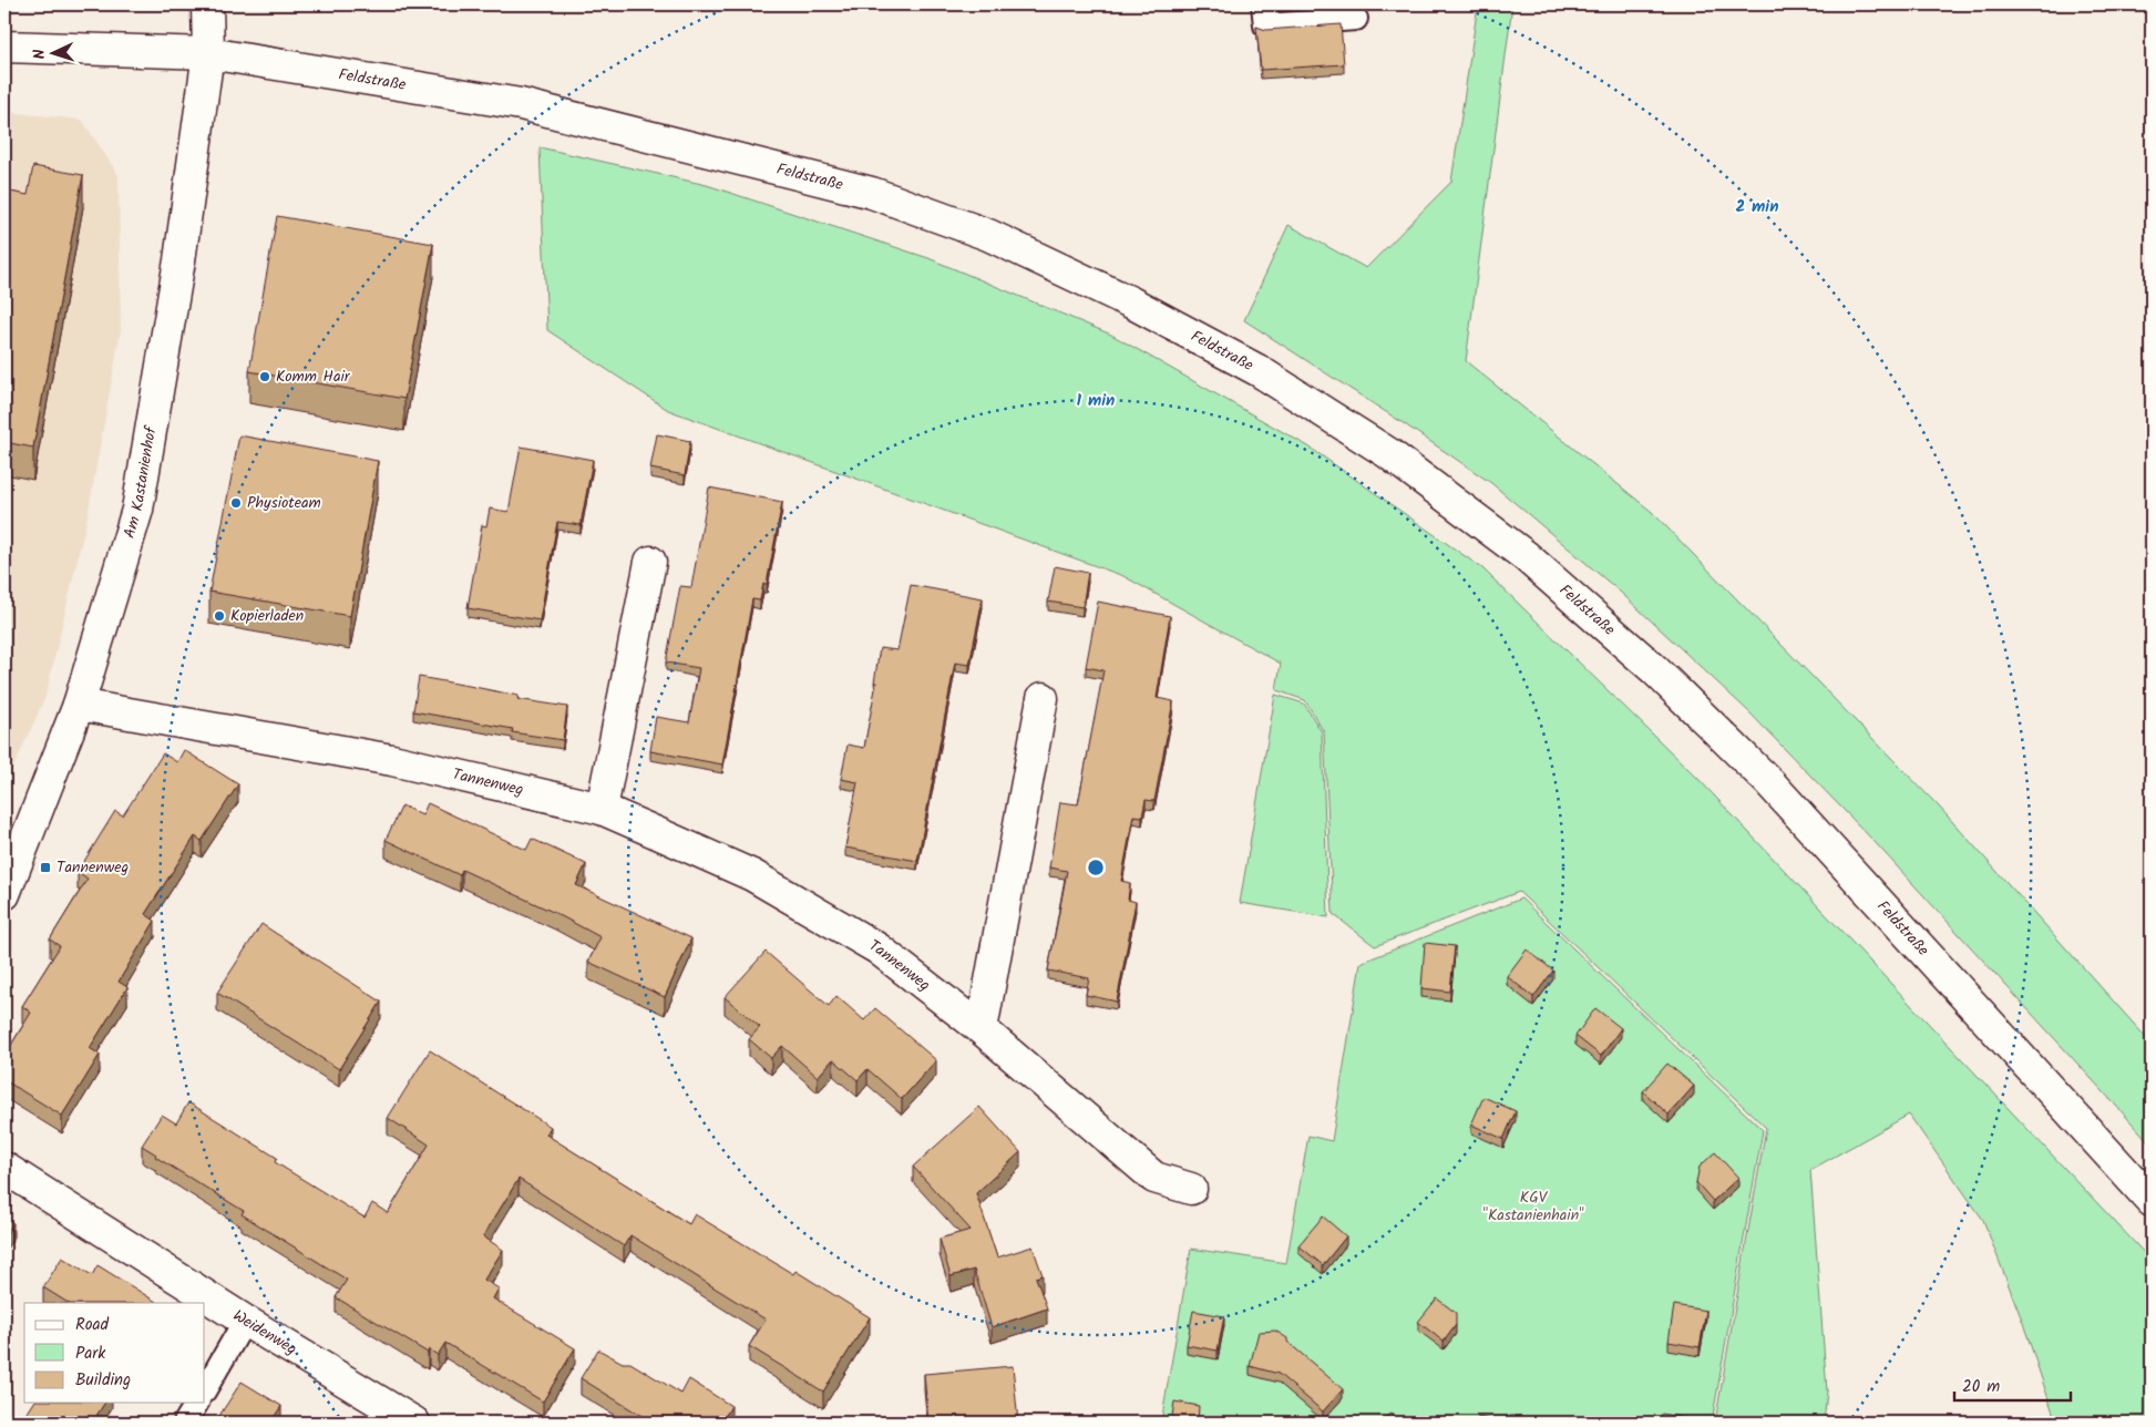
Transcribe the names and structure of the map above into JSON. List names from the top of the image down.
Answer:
{
  "streets": {
    "street": [
      "Feldstraße",
      "Am Kastanienhof",
      "Tannenweg",
      "Weidenweg"
    ]
  },
  "crossings": [
    ["Feldstraße", "Am Kastanienhof"],
    ["Am Kastanienhof", "Tannenweg"]
  ],
  "parks": ["KGV \"Kastanienhain\""],
  "places": {
    "other": ["Komm Hair", "Physioteam", "Kopierladen"],
    "transit": ["Tannenweg"]
  },
  "legend": ["Road", "Park", "Building"],
  "scale_bar": "20 m",
  "north": "left",
  "rings": ["2 min", "1 min"]
}
